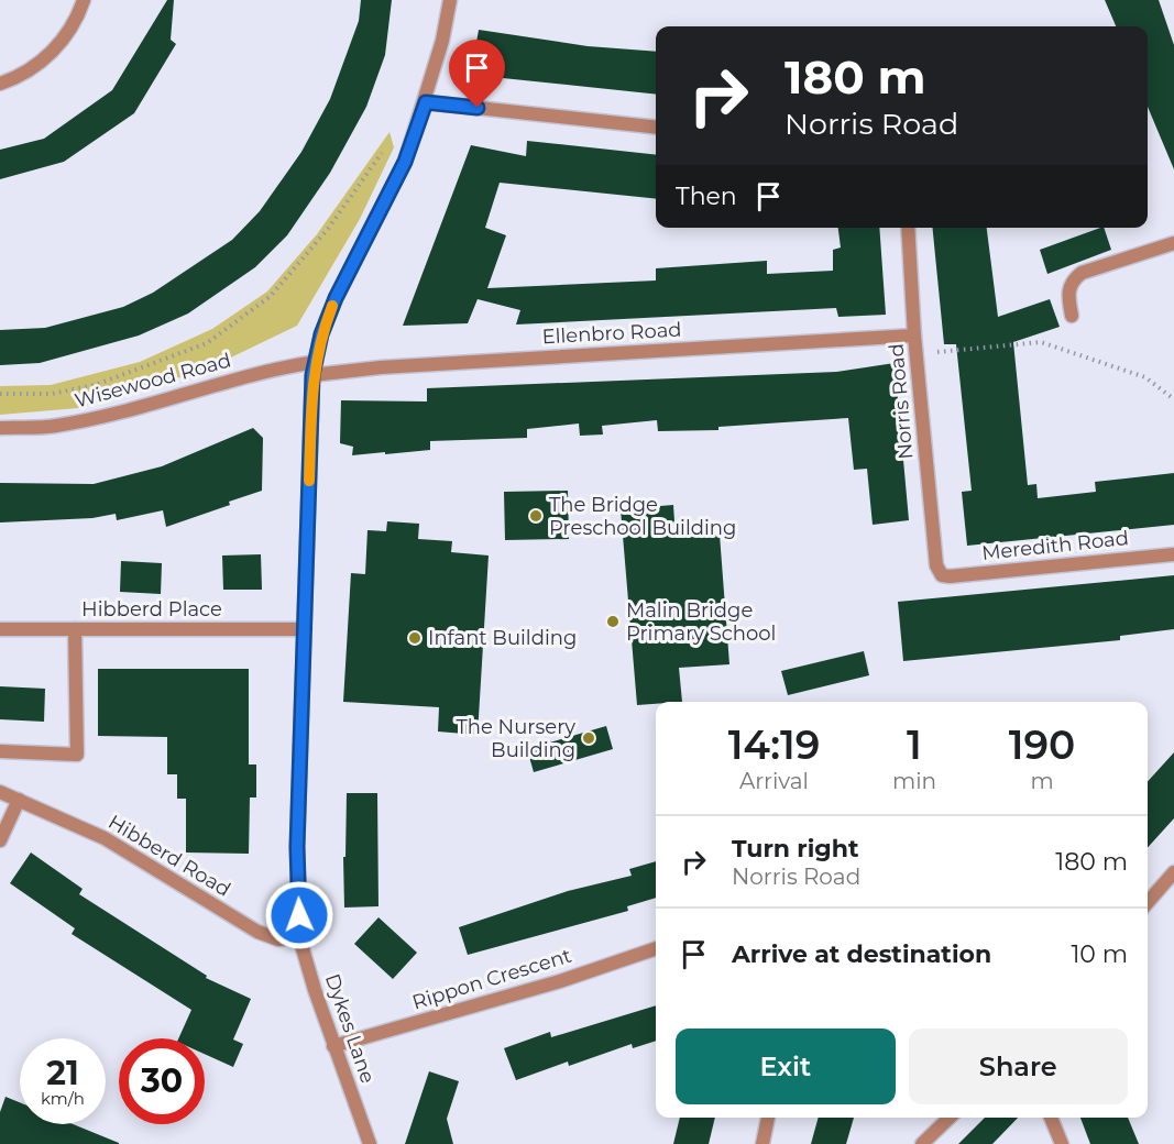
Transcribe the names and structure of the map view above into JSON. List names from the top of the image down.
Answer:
{
  "streets": {
    "street": [
      "Ellenbro Road",
      "Wisewood Road",
      "Norris Road",
      "Meredith Road",
      "Hibberd Place",
      "Hibberd Road",
      "Rippon Crescent",
      "Dykes Lane"
    ]
  },
  "crossings": [
    ["Ellenbro Road", "Wisewood Road"],
    ["Ellenbro Road", "Norris Road"],
    ["Ellenbro Road", "Dykes Lane"],
    ["Wisewood Road", "Dykes Lane"],
    ["Norris Road", "Meredith Road"],
    ["Hibberd Place", "Dykes Lane"],
    ["Hibberd Road", "Dykes Lane"],
    ["Rippon Crescent", "Dykes Lane"]
  ],
  "places": [
    "The Bridge Preschool Building",
    "Malin Bridge Primary School",
    "Infant Building",
    "The Nursery Building"
  ],
  "page": {
    "turn": ["180 m", "Norris Road"],
    "then": "Then",
    "eta": [
      "14:19",
      "Arrival",
      "1",
      "min",
      "190",
      "m"
    ],
    "list": [
      {
        "name": "Turn right",
        "note": "Norris Road",
        "value": "180 m"
      },
      {
        "name": "Arrive at destination",
        "value": "10 m"
      }
    ],
    "buttons": ["Exit", "Share"],
    "speed": "21 km/h",
    "limit": "30"
  }
}
